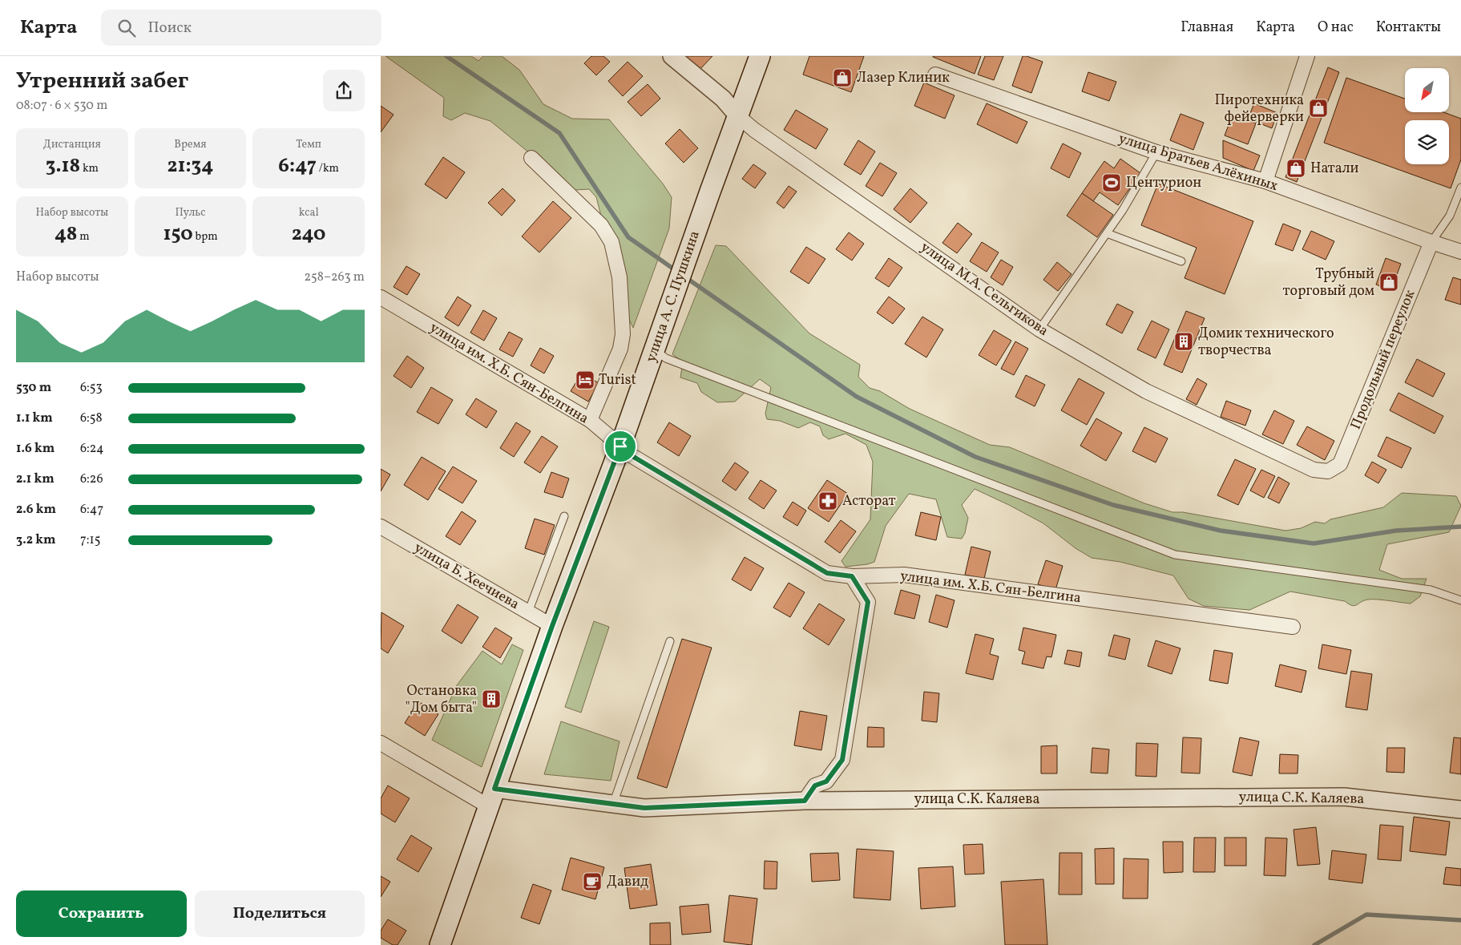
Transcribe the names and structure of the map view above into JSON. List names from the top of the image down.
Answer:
{
  "streets": {
    "main road": ["улица А. С. Пушкина"],
    "street": [
      "улица Братьев Алёхиных",
      "улица М.А. Сельгикова",
      "Продольный переулок",
      "улица им. Х.Б. Сян-Белгина",
      "улица Б. Хеечиева",
      "улица С.К. Каляева"
    ]
  },
  "crossings": [
    ["улица Братьев Алёхиных", "Продольный переулок"],
    ["улица М.А. Сельгикова", "улица А. С. Пушкина"],
    ["улица М.А. Сельгикова", "Продольный переулок"],
    ["улица А. С. Пушкина", "улица им. Х.Б. Сян-Белгина"],
    ["улица А. С. Пушкина", "улица Б. Хеечиева"],
    ["улица А. С. Пушкина", "улица С.К. Каляева"]
  ],
  "places": {
    "shop": [
      "Лазер Клиник",
      "Пиротехника фейерверки",
      "Натали",
      "Трубный торговый дом"
    ],
    "sports": ["Центурион"],
    "building": ["Домик технического творчества", "Остановка \"Дом быта\""],
    "hotel": ["Turist"],
    "pharmacy": ["Асторат"],
    "cafe": ["Давид"]
  },
  "north": "bottom left",
  "page": {
    "header": "Карта",
    "search": "Поиск",
    "nav": [
      "Главная",
      "Карта",
      "О нас",
      "Контакты"
    ],
    "heading": ["Утренний забег", "08:07 · 6 × 530 m"],
    "stats": [
      ["Дистанция", "3.18 km"],
      ["Время", "21:34"],
      ["Темп", "6:47 /km"],
      ["Набор высоты", "48 m"],
      ["Пульс", "150 bpm"],
      ["kcal", "240"]
    ],
    "chart": ["Набор высоты", "258–263 m"],
    "list": [
      {
        "name": "530 m",
        "note": "6:53"
      },
      {
        "name": "1.1 km",
        "note": "6:58"
      },
      {
        "name": "1.6 km",
        "note": "6:24"
      },
      {
        "name": "2.1 km",
        "note": "6:26"
      },
      {
        "name": "2.6 km",
        "note": "6:47"
      },
      {
        "name": "3.2 km",
        "note": "7:15"
      }
    ],
    "buttons": ["Сохранить", "Поделиться"]
  }
}
